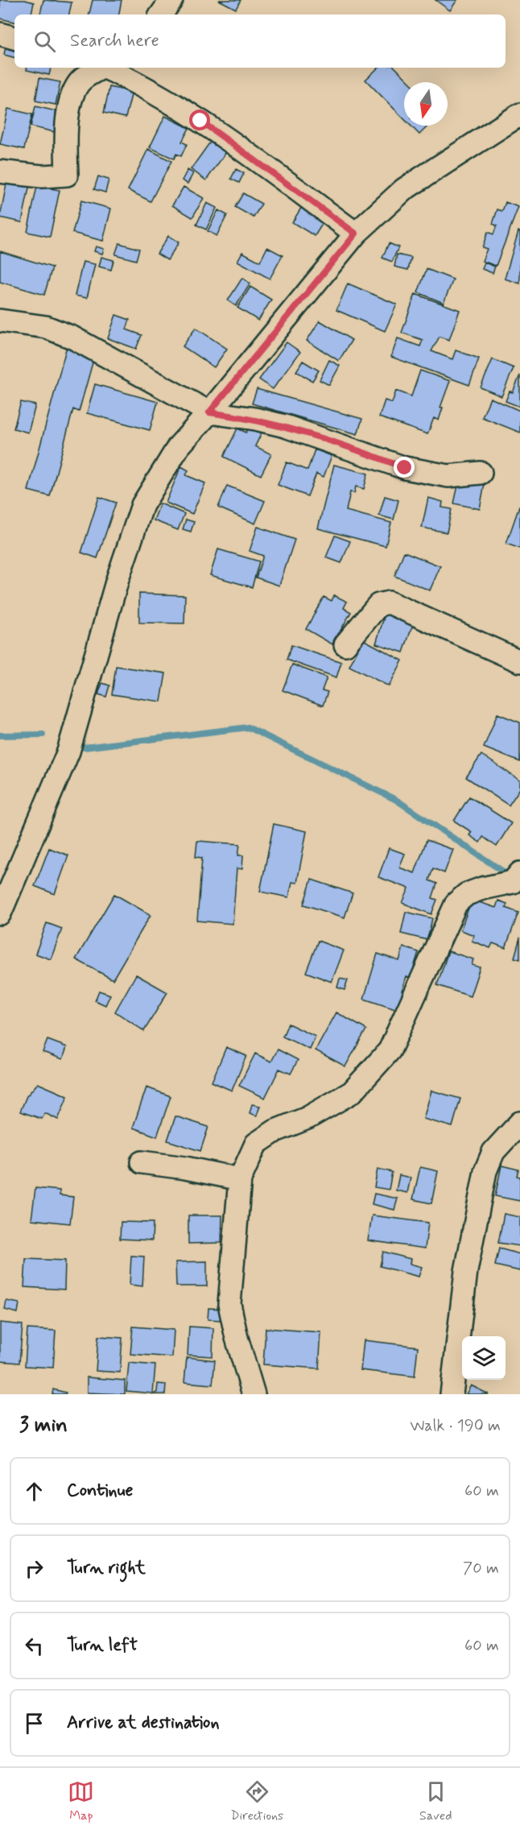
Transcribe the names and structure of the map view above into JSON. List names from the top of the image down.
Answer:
{
  "north": "bottom",
  "page": {
    "search": "Search here",
    "heading": ["3 min", "Walk · 190 m"],
    "list": [
      ["Continue", "60 m"],
      ["Turn right", "70 m"],
      ["Turn left", "60 m"],
      "Arrive at destination"
    ],
    "nav": ["Map", "Directions", "Saved"]
  }
}
